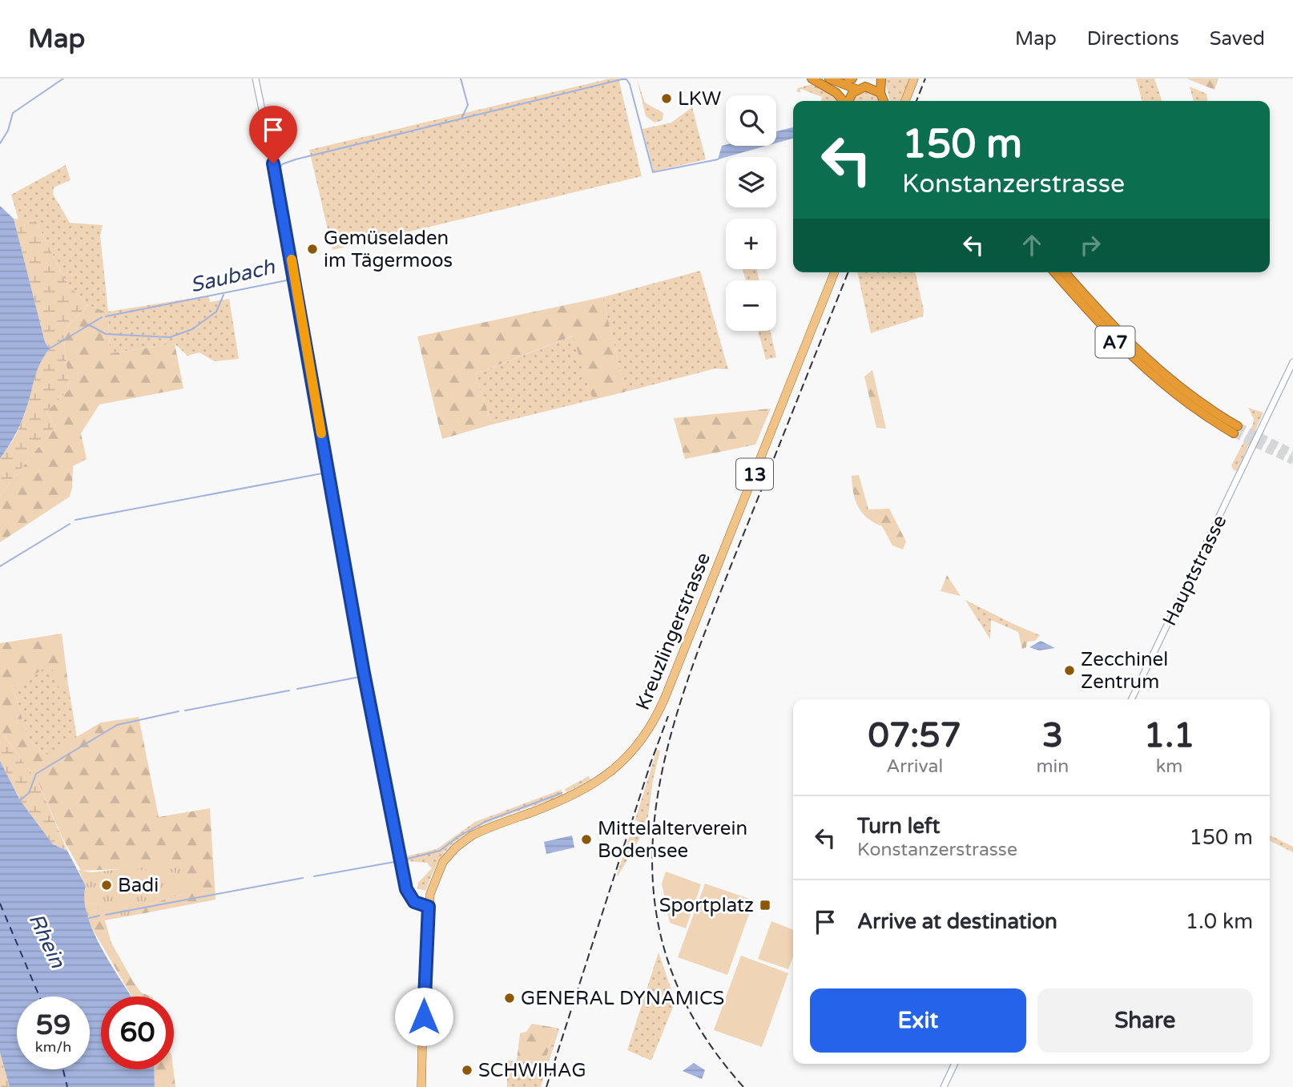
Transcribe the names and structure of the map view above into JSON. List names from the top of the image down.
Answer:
{
  "streets": {
    "highway": ["A7"],
    "main road": ["13", "Kreuzlingerstrasse"],
    "street": ["Hauptstrasse"]
  },
  "crossings": [
    ["13", "Kreuzlingerstrasse"]
  ],
  "water": ["Saubach", "Rhein"],
  "places": {
    "other": [
      "LKW",
      "Gemüseladen im Tägermoos",
      "Zecchinel Zentrum",
      "Mittelalterverein Bodensee",
      "Badi",
      "GENERAL DYNAMICS",
      "SCHWIHAG"
    ],
    "transit": ["Sportplatz"]
  },
  "page": {
    "header": "Map",
    "nav": ["Map", "Directions", "Saved"],
    "map_buttons": ["+", "−"],
    "turn": ["150 m", "Konstanzerstrasse"],
    "eta": [
      "07:57",
      "Arrival",
      "3",
      "min",
      "1.1",
      "km"
    ],
    "list": [
      {
        "name": "Turn left",
        "note": "Konstanzerstrasse",
        "value": "150 m"
      },
      {
        "name": "Arrive at destination",
        "value": "1.0 km"
      }
    ],
    "buttons": ["Exit", "Share"],
    "speed": "59 km/h",
    "limit": "60"
  }
}
